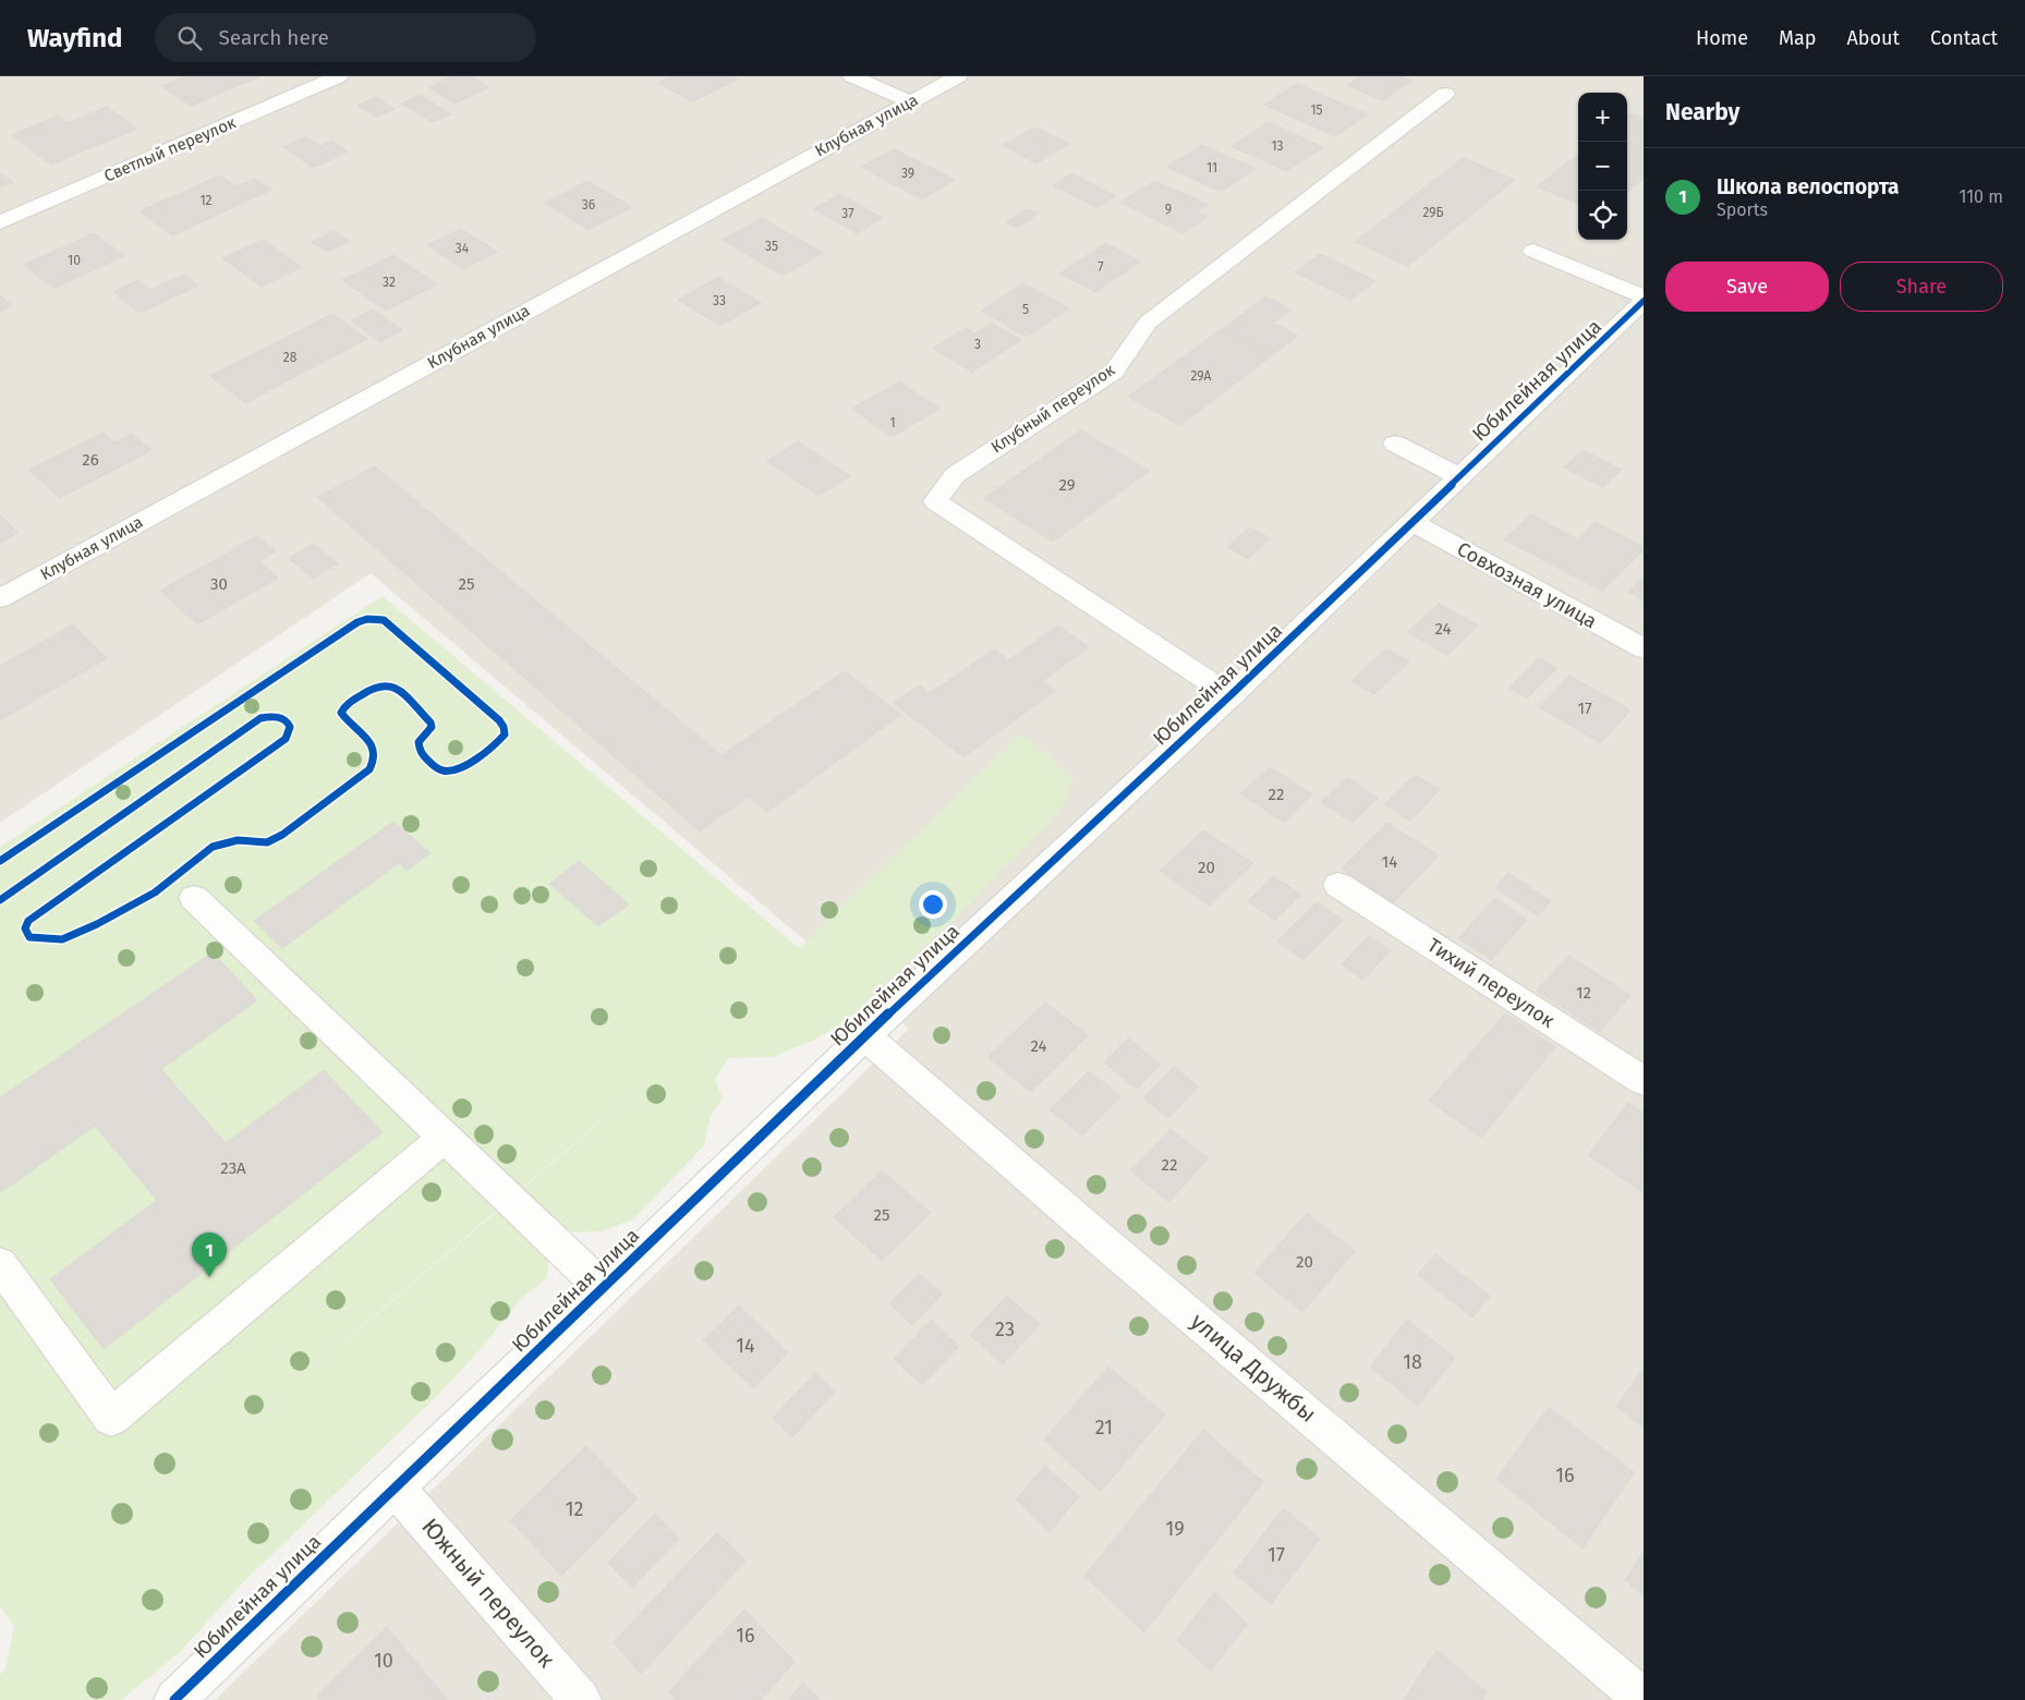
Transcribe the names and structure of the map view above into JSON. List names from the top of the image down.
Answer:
{
  "streets": {
    "street": [
      "Клубная улица",
      "Светлый переулок",
      "Юбилейная улица",
      "Клубный переулок",
      "Совхозная улица",
      "Тихий переулок",
      "улица Дружбы",
      "Южный переулок"
    ]
  },
  "crossings": [
    ["Юбилейная улица", "Клубный переулок"],
    ["Юбилейная улица", "Совхозная улица"],
    ["Юбилейная улица", "улица Дружбы"],
    ["Юбилейная улица", "Южный переулок"]
  ],
  "house_numbers": [
    "15",
    "13",
    "11",
    "39",
    "12",
    "36",
    "9",
    "29Б",
    "37",
    "35",
    "34",
    "10",
    "7",
    "32",
    "33",
    "5",
    "3",
    "28",
    "29А",
    "1",
    "26",
    "29",
    "30",
    "25",
    "24",
    "17",
    "22",
    "14",
    "20",
    "12",
    "24",
    "22",
    "23А",
    "25",
    "20",
    "23",
    "14",
    "18",
    "21",
    "16",
    "12",
    "19",
    "17",
    "16",
    "10"
  ],
  "page": {
    "header": "Wayfind",
    "search": "Search here",
    "nav": [
      "Home",
      "Map",
      "About",
      "Contact"
    ],
    "heading": "Nearby",
    "map_buttons": ["+", "−"],
    "list": [
      {
        "mark": "1",
        "name": "Школа велоспорта",
        "note": "Sports",
        "value": "110 m"
      }
    ],
    "buttons": ["Save", "Share"],
    "pins": "1"
  }
}
